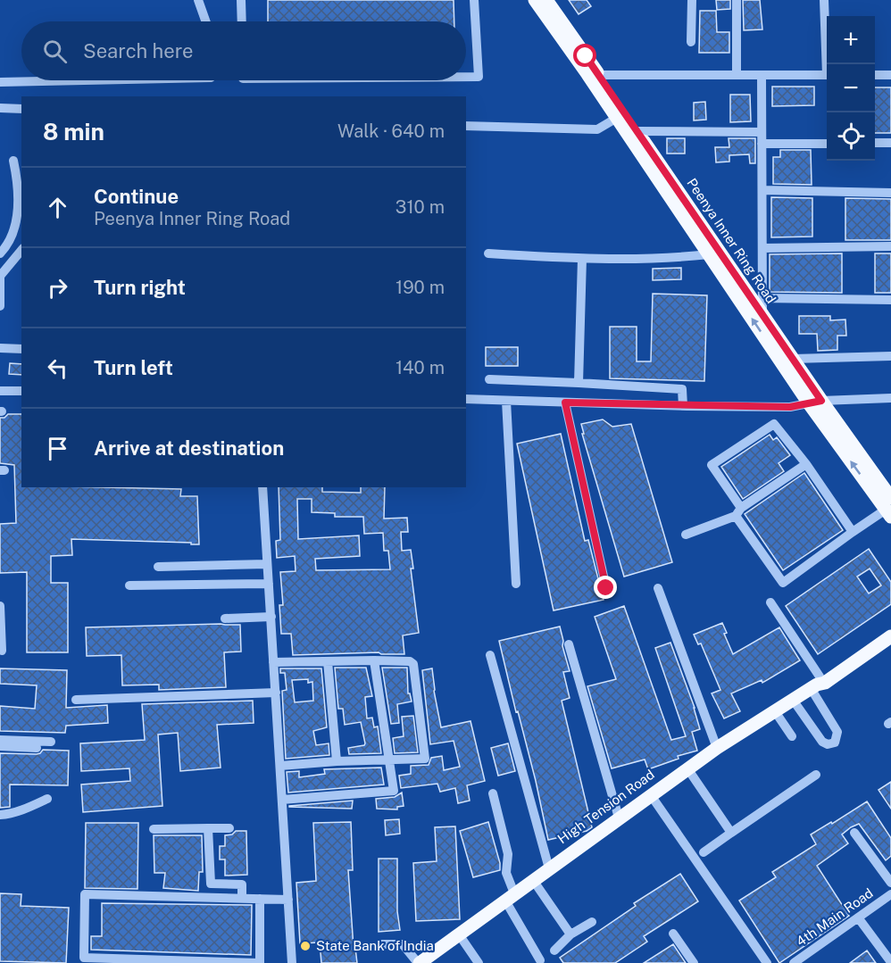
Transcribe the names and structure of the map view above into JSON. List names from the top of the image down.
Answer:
{
  "streets": {
    "main road": ["Peenya Inner Ring Road", "High Tension Road"],
    "street": ["4th Main Road"]
  },
  "places": ["State Bank of India"],
  "page": {
    "map_buttons": ["+", "−"],
    "search": "Search here",
    "heading": ["8 min", "Walk · 640 m"],
    "list": [
      ["Continue", "Peenya Inner Ring Road", "310 m"],
      ["Turn right", "190 m"],
      ["Turn left", "140 m"],
      "Arrive at destination"
    ]
  }
}
